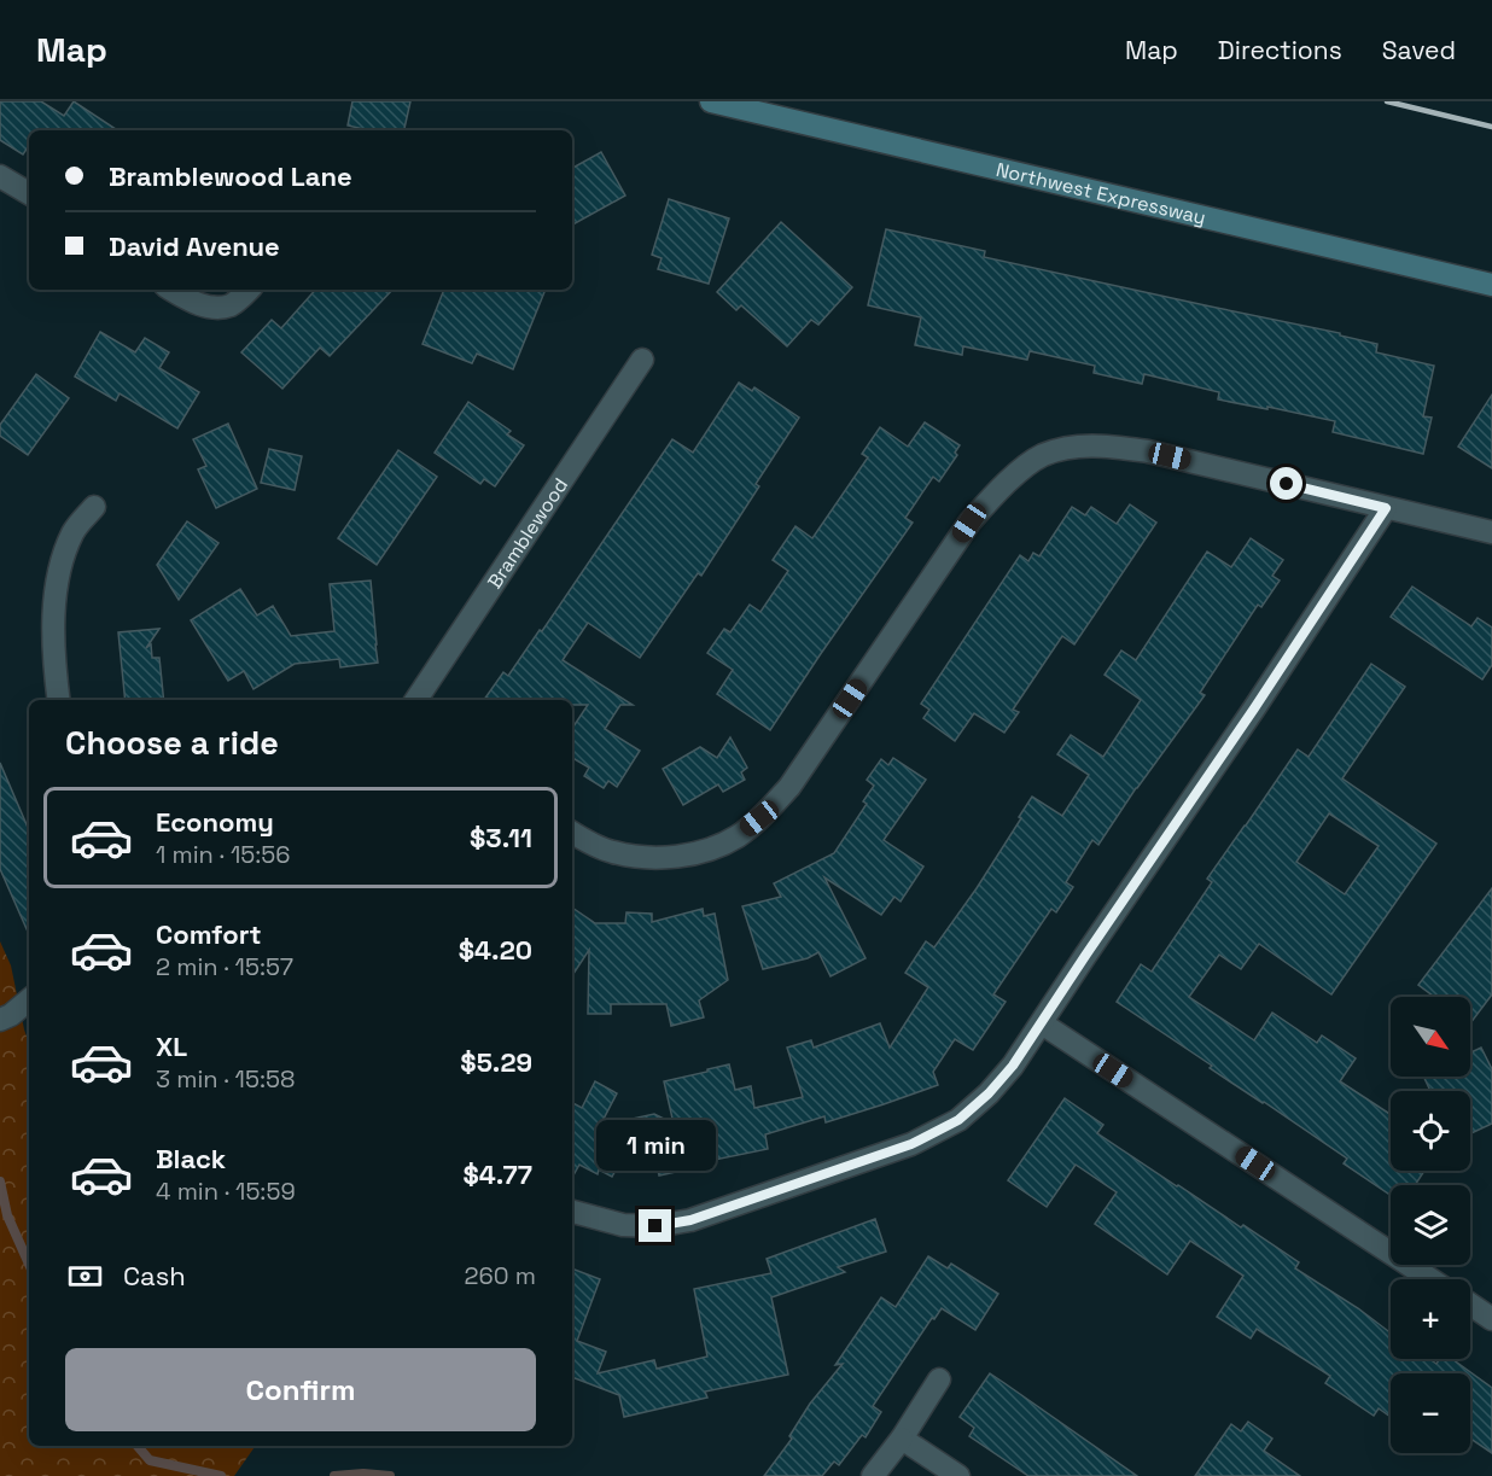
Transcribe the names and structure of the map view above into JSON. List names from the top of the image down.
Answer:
{
  "streets": {
    "main road": ["Northwest Expressway"],
    "street": ["Bramblewood"]
  },
  "north": "bottom right",
  "page": {
    "header": "Map",
    "nav": ["Map", "Directions", "Saved"],
    "banner": ["Bramblewood Lane", "David Avenue"],
    "heading": "Choose a ride",
    "list": [
      {
        "name": "Economy",
        "note": "1 min · 15:56",
        "value": "$3.11"
      },
      {
        "name": "Comfort",
        "note": "2 min · 15:57",
        "value": "$4.20"
      },
      {
        "name": "XL",
        "note": "3 min · 15:58",
        "value": "$5.29"
      },
      {
        "name": "Black",
        "note": "4 min · 15:59",
        "value": "$4.77"
      }
    ],
    "map_buttons": ["+", "−"],
    "bubble": "1 min",
    "pay": ["Cash", "260 m"],
    "buttons": "Confirm"
  }
}
